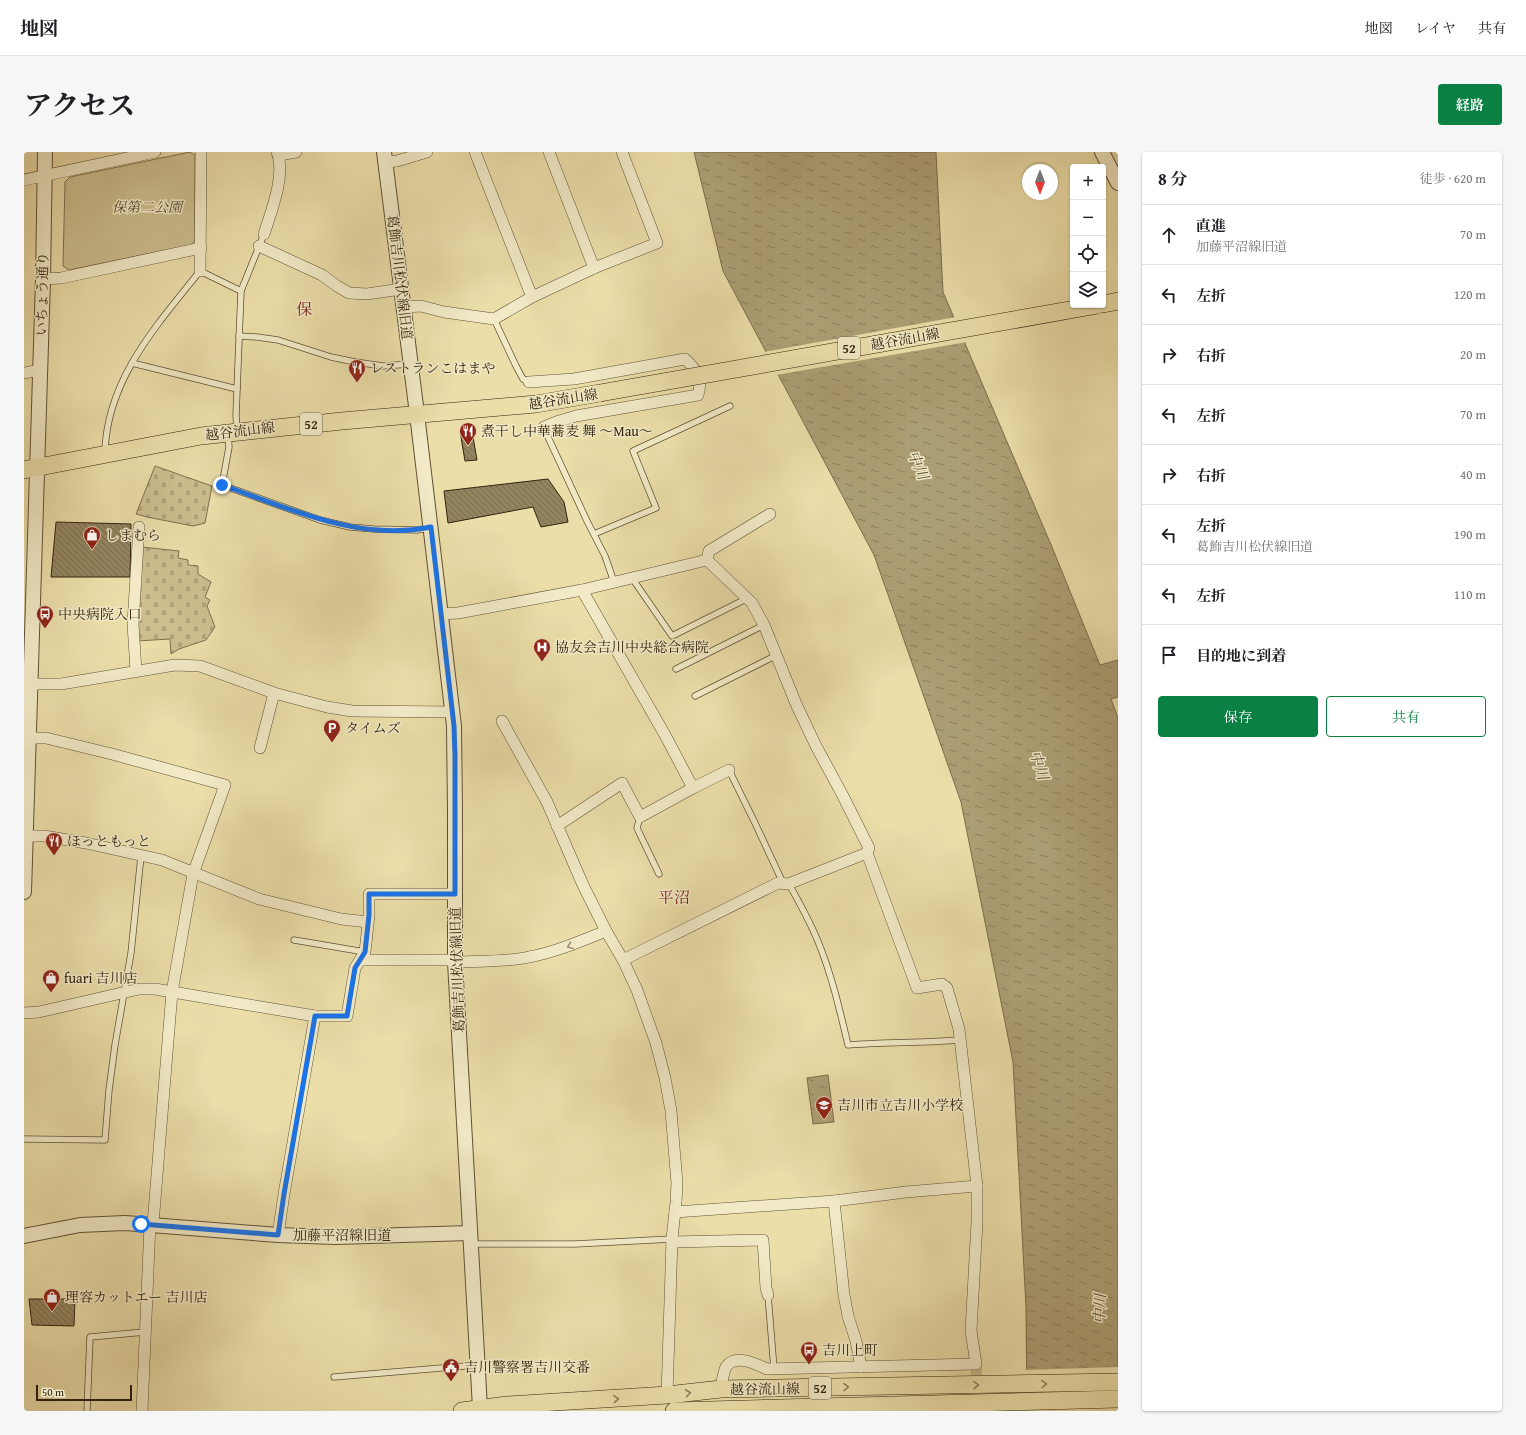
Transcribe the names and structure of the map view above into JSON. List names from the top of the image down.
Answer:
{
  "streets": {
    "main road": ["越谷流山線", "52"],
    "street": ["葛飾吉川松伏線旧道", "いちょう通り", "加藤平沼線旧道"]
  },
  "crossings": [
    ["葛飾吉川松伏線旧道", "越谷流山線"],
    ["葛飾吉川松伏線旧道", "加藤平沼線旧道"],
    ["いちょう通り", "越谷流山線"],
    ["越谷流山線", "52"]
  ],
  "districts": ["保", "平沼"],
  "water": ["中川"],
  "parks": ["保第二公園"],
  "places": {
    "restaurant": ["レストランこはまや", "煮干し中華蕎麦 舞 〜Mau〜", "ほっともっと"],
    "shop": ["しまむら", "fuari 吉川店", "理容カットエー 吉川店"],
    "bus stop": ["中央病院入口", "吉川上町"],
    "hospital": ["協友会吉川中央総合病院"],
    "parking": ["タイムズ"],
    "school or university": ["吉川市立吉川小学校"],
    "public building": ["吉川警察署吉川交番"]
  },
  "scale_bar": "50 m",
  "north": "bottom",
  "page": {
    "header": "地図",
    "nav": ["地図", "レイヤ", "共有"],
    "title": "アクセス",
    "buttons": [
      "経路",
      ["保存", "共有"]
    ],
    "heading": ["8 分", "徒歩 · 620 m"],
    "map_buttons": ["+", "−"],
    "list": [
      ["直進", "加藤平沼線旧道", "70 m"],
      ["左折", "120 m"],
      ["右折", "20 m"],
      ["左折", "70 m"],
      ["右折", "40 m"],
      ["左折", "葛飾吉川松伏線旧道", "190 m"],
      ["左折", "110 m"],
      "目的地に到着"
    ],
    "scale": "50 m"
  }
}
